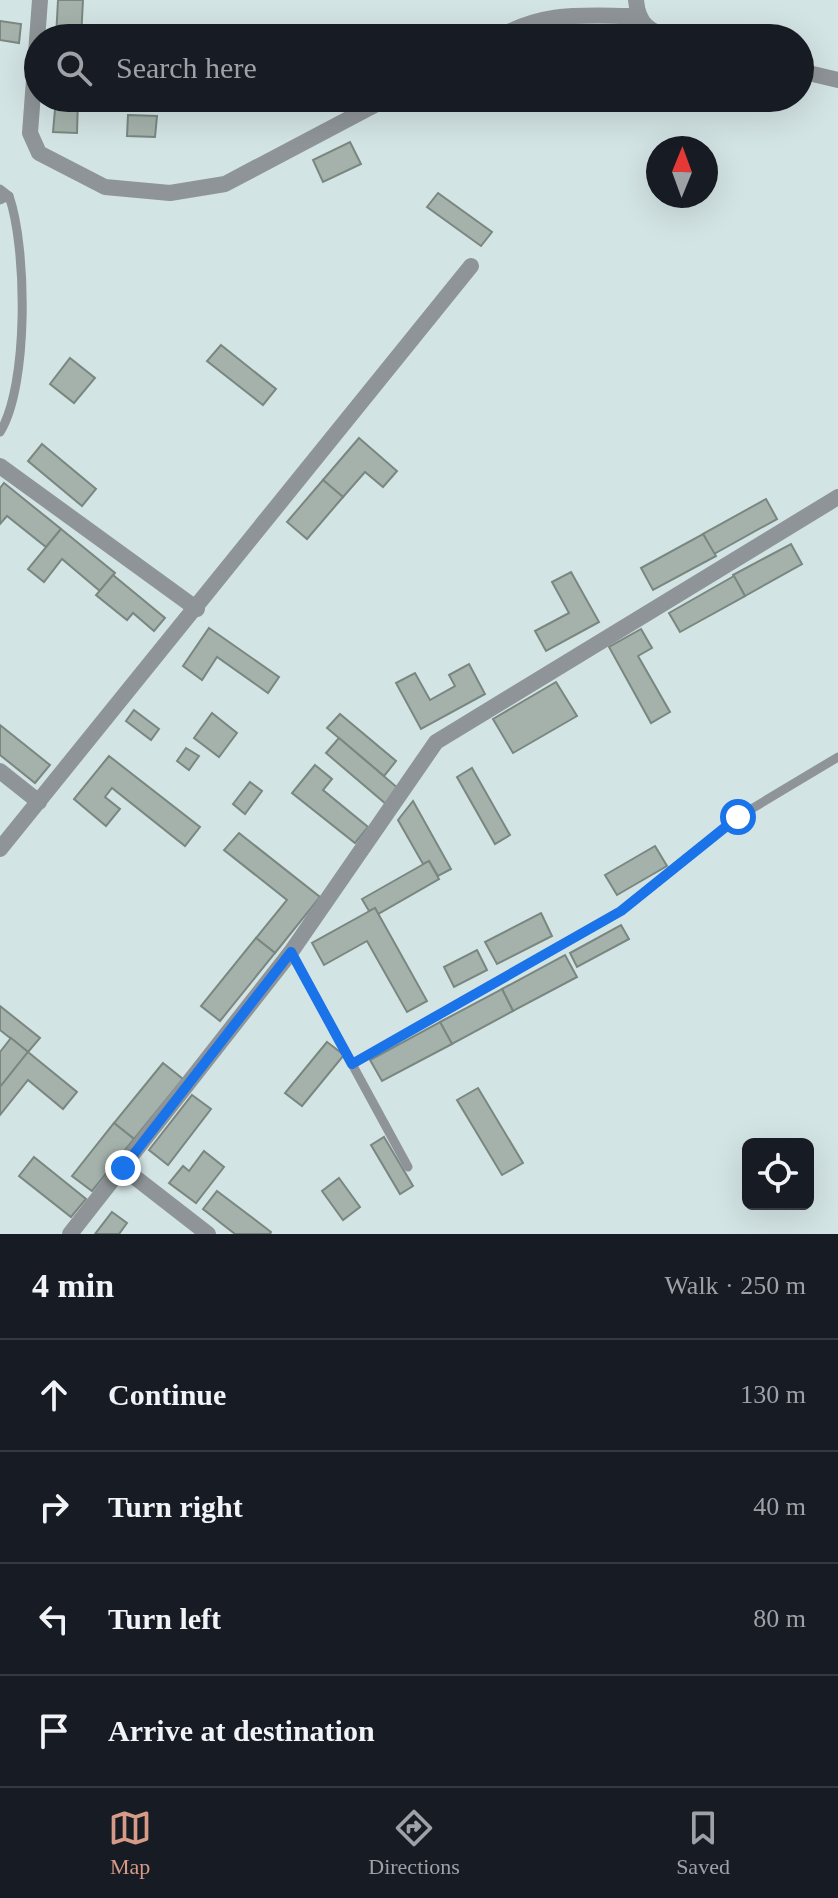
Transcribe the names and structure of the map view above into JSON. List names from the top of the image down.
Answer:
{
  "north": "top",
  "page": {
    "search": "Search here",
    "heading": ["4 min", "Walk · 250 m"],
    "list": [
      ["Continue", "130 m"],
      ["Turn right", "40 m"],
      ["Turn left", "80 m"],
      "Arrive at destination"
    ],
    "nav": ["Map", "Directions", "Saved"]
  }
}
